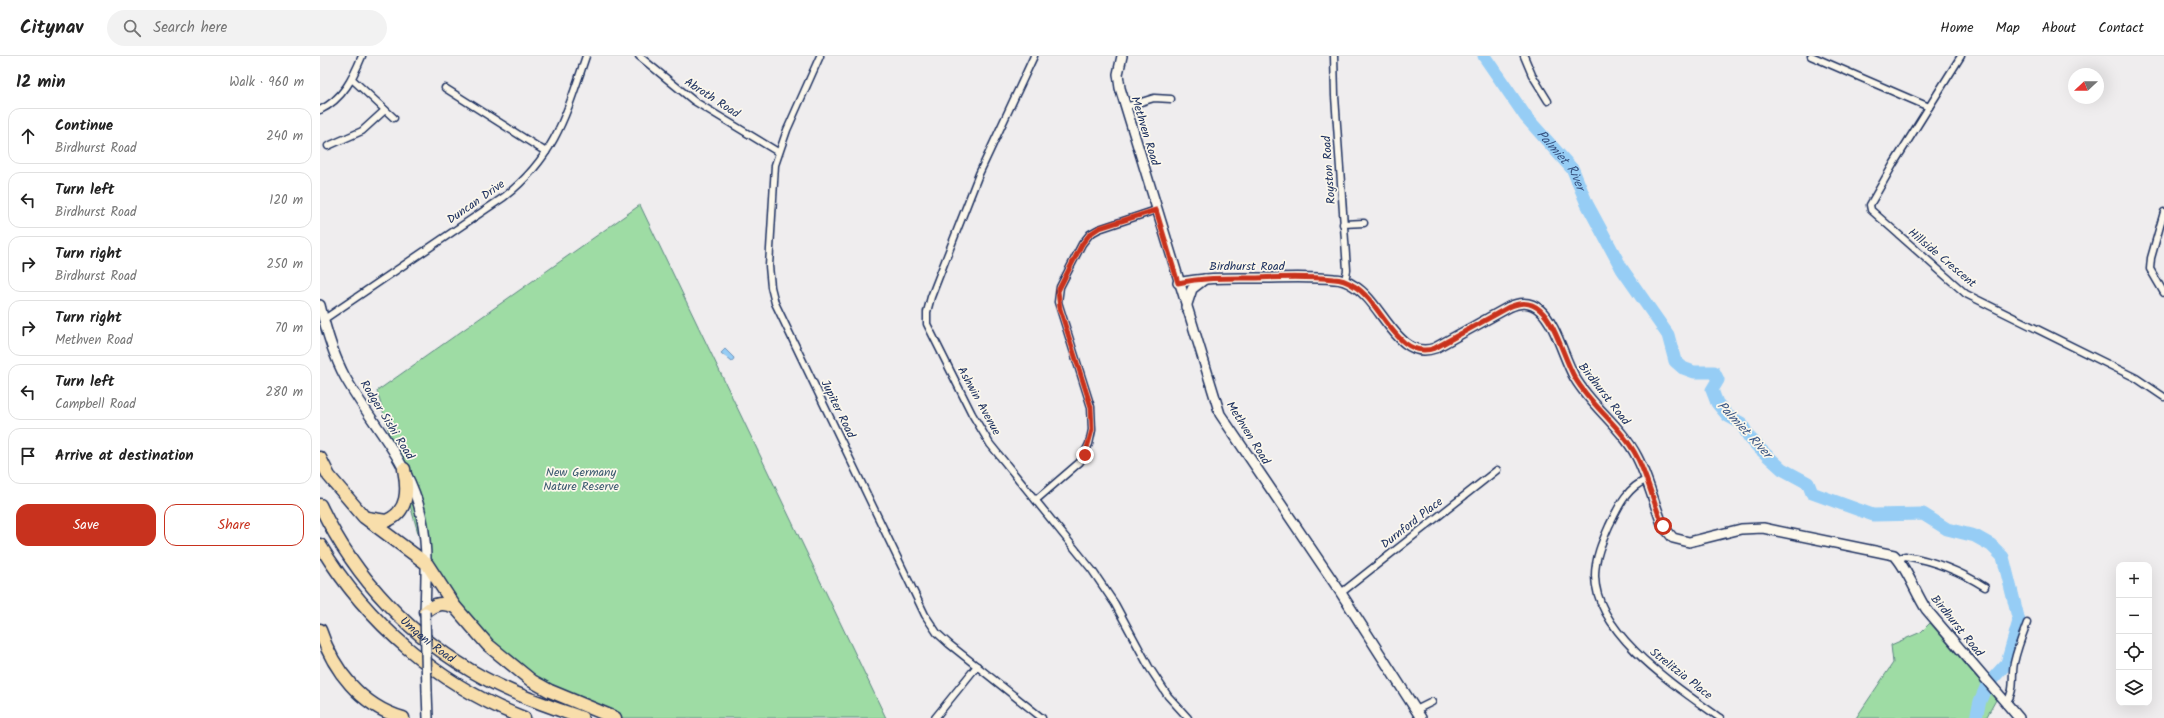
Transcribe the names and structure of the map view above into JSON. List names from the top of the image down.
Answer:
{
  "streets": {
    "highway": ["Umgeni Road"],
    "street": [
      "Abroth Road",
      "Methven Road",
      "Royston Road",
      "Duncan Drive",
      "Hillside Crescent",
      "Birdhurst Road",
      "Ashwin Avenue",
      "Jupiter Road",
      "Rodger Sishi Road",
      "Durnford Place",
      "Strelitzia Place"
    ]
  },
  "crossings": [
    ["Abroth Road", "Jupiter Road"],
    ["Methven Road", "Birdhurst Road"],
    ["Methven Road", "Durnford Place"],
    ["Royston Road", "Birdhurst Road"],
    ["Duncan Drive", "Rodger Sishi Road"],
    ["Birdhurst Road", "Strelitzia Place"]
  ],
  "water": ["Palmiet River"],
  "parks": ["New Germany Nature Reserve"],
  "north": "left",
  "page": {
    "header": "Citynav",
    "search": "Search here",
    "nav": [
      "Home",
      "Map",
      "About",
      "Contact"
    ],
    "heading": ["12 min", "Walk · 960 m"],
    "list": [
      ["Continue", "Birdhurst Road", "240 m"],
      ["Turn left", "Birdhurst Road", "120 m"],
      ["Turn right", "Birdhurst Road", "250 m"],
      ["Turn right", "Methven Road", "70 m"],
      ["Turn left", "Campbell Road", "280 m"],
      "Arrive at destination"
    ],
    "buttons": ["Save", "Share"],
    "map_buttons": ["+", "−"]
  }
}
